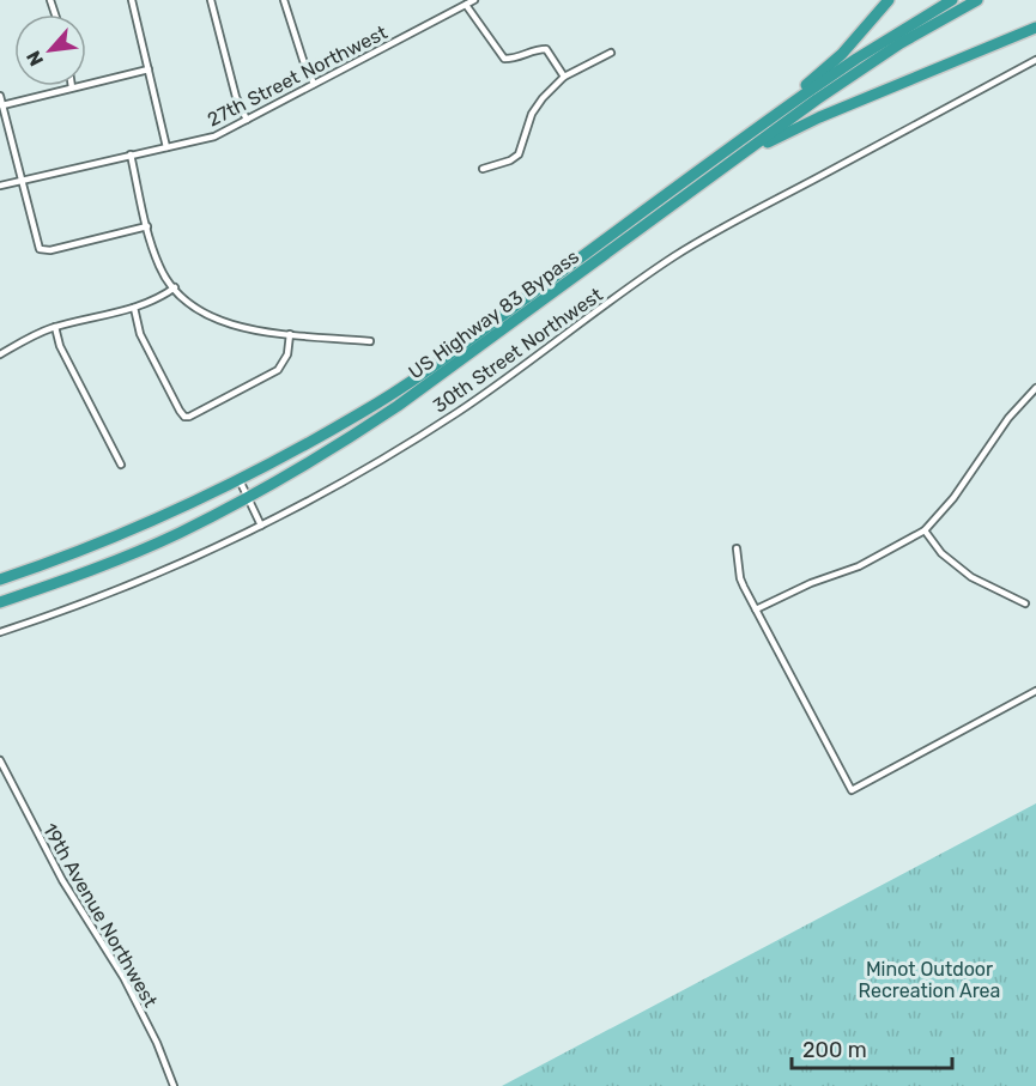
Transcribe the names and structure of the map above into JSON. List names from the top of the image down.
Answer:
{
  "streets": {
    "highway": ["US Highway 83 Bypass"],
    "street": ["27th Street Northwest", "30th Street Northwest", "19th Avenue Northwest"]
  },
  "parks": ["Minot Outdoor Recreation Area"],
  "scale_bar": "200 m",
  "north": "bottom left"
}
